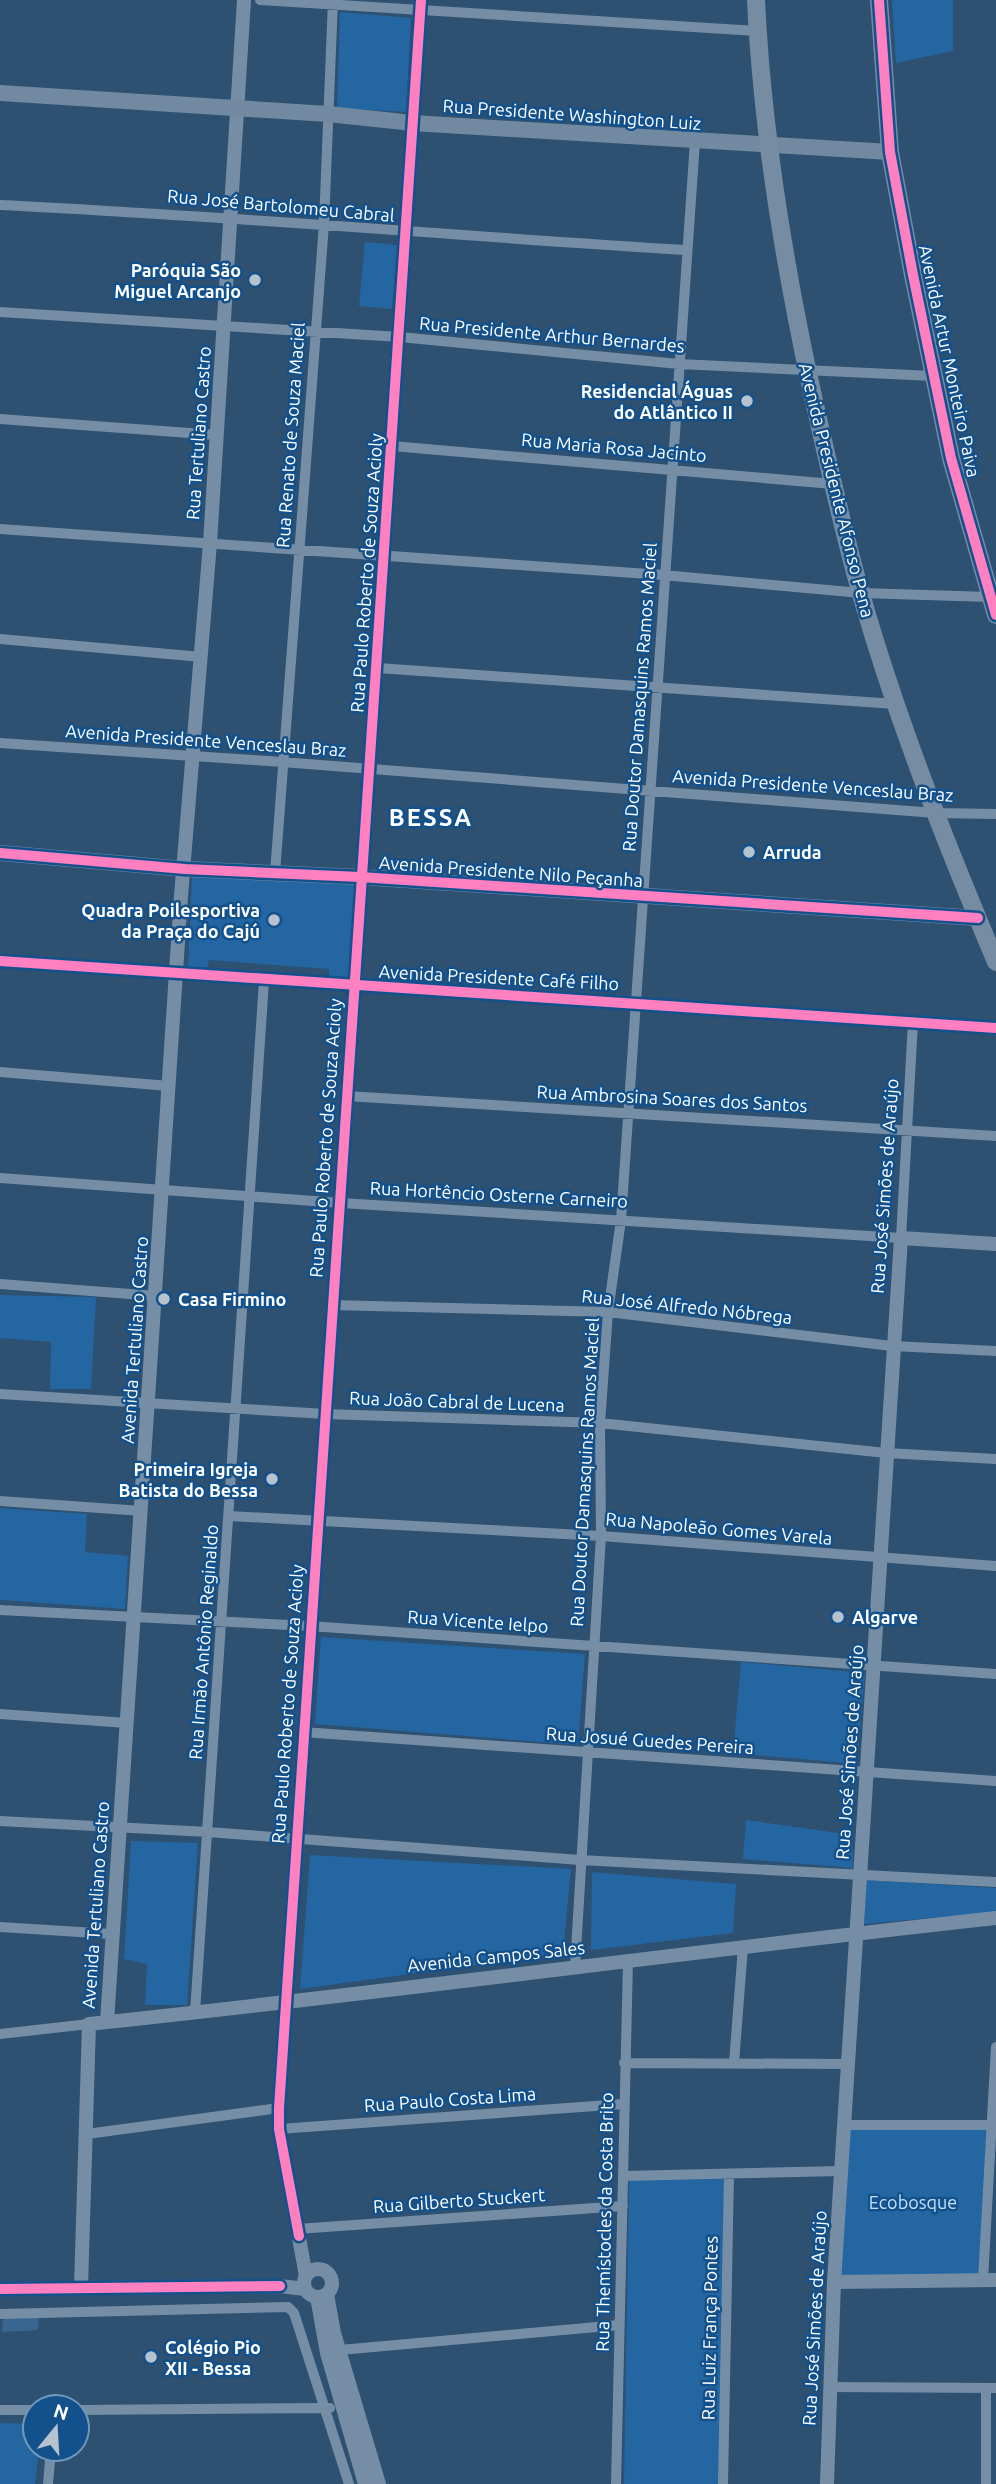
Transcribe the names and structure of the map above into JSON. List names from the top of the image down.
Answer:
{
  "streets": {
    "main road": [
      "Rua Presidente Washington Luiz",
      "Avenida Artur Monteiro Paiva",
      "Avenida Presidente Afonso Pena",
      "Avenida Presidente Nilo Peçanha"
    ],
    "street": [
      "Rua José Bartolomeu Cabral",
      "Rua Presidente Arthur Bernardes",
      "Rua Tertuliano Castro",
      "Rua Renato de Souza Maciel",
      "Rua Maria Rosa Jacinto",
      "Rua Paulo Roberto de Souza Acioly",
      "Rua Doutor Damasquins Ramos Maciel",
      "Avenida Presidente Venceslau Braz",
      "Avenida Presidente Café Filho",
      "Rua Ambrosina Soares dos Santos",
      "Rua José Simões de Araújo",
      "Rua Hortêncio Osterne Carneiro",
      "Rua José Alfredo Nóbrega",
      "Avenida Tertuliano Castro",
      "Rua João Cabral de Lucena",
      "Rua Napoleão Gomes Varela",
      "Rua Vicente Ielpo",
      "Rua Irmão Antônio Reginaldo",
      "Rua Josué Guedes Pereira",
      "Avenida Campos Sales",
      "Rua Paulo Costa Lima",
      "Rua Gilberto Stuckert",
      "Rua Themístocles da Costa Brito",
      "Rua Luiz França Pontes"
    ]
  },
  "crossings": [
    ["Rua Presidente Washington Luiz", "Avenida Artur Monteiro Paiva"],
    ["Rua Presidente Washington Luiz", "Rua Tertuliano Castro"],
    ["Rua Presidente Washington Luiz", "Rua Renato de Souza Maciel"],
    ["Rua Presidente Washington Luiz", "Avenida Presidente Afonso Pena"],
    ["Rua Presidente Washington Luiz", "Rua Paulo Roberto de Souza Acioly"],
    ["Rua Presidente Washington Luiz", "Rua Doutor Damasquins Ramos Maciel"],
    ["Rua José Bartolomeu Cabral", "Rua Tertuliano Castro"],
    ["Rua José Bartolomeu Cabral", "Rua Renato de Souza Maciel"],
    ["Rua José Bartolomeu Cabral", "Rua Paulo Roberto de Souza Acioly"],
    ["Rua José Bartolomeu Cabral", "Rua Doutor Damasquins Ramos Maciel"],
    ["Rua Presidente Arthur Bernardes", "Avenida Artur Monteiro Paiva"],
    ["Rua Presidente Arthur Bernardes", "Rua Tertuliano Castro"],
    ["Rua Presidente Arthur Bernardes", "Rua Renato de Souza Maciel"],
    ["Rua Presidente Arthur Bernardes", "Avenida Presidente Afonso Pena"],
    ["Rua Presidente Arthur Bernardes", "Rua Paulo Roberto de Souza Acioly"],
    ["Rua Presidente Arthur Bernardes", "Rua Doutor Damasquins Ramos Maciel"],
    ["Rua Tertuliano Castro", "Avenida Presidente Venceslau Braz"],
    ["Rua Tertuliano Castro", "Avenida Presidente Nilo Peçanha"],
    ["Rua Tertuliano Castro", "Avenida Tertuliano Castro"],
    ["Rua Renato de Souza Maciel", "Avenida Presidente Venceslau Braz"],
    ["Rua Renato de Souza Maciel", "Avenida Presidente Nilo Peçanha"],
    ["Rua Maria Rosa Jacinto", "Avenida Presidente Afonso Pena"],
    ["Rua Maria Rosa Jacinto", "Rua Paulo Roberto de Souza Acioly"],
    ["Rua Maria Rosa Jacinto", "Rua Doutor Damasquins Ramos Maciel"],
    ["Avenida Presidente Afonso Pena", "Avenida Presidente Venceslau Braz"],
    ["Avenida Presidente Afonso Pena", "Avenida Presidente Nilo Peçanha"],
    ["Rua Paulo Roberto de Souza Acioly", "Avenida Presidente Venceslau Braz"],
    ["Rua Paulo Roberto de Souza Acioly", "Avenida Presidente Nilo Peçanha"],
    ["Rua Paulo Roberto de Souza Acioly", "Avenida Presidente Café Filho"],
    ["Rua Paulo Roberto de Souza Acioly", "Rua Ambrosina Soares dos Santos"],
    ["Rua Paulo Roberto de Souza Acioly", "Rua Hortêncio Osterne Carneiro"],
    ["Rua Paulo Roberto de Souza Acioly", "Rua José Alfredo Nóbrega"],
    ["Rua Paulo Roberto de Souza Acioly", "Rua João Cabral de Lucena"],
    ["Rua Paulo Roberto de Souza Acioly", "Rua Napoleão Gomes Varela"],
    ["Rua Paulo Roberto de Souza Acioly", "Rua Vicente Ielpo"],
    ["Rua Paulo Roberto de Souza Acioly", "Rua Josué Guedes Pereira"],
    ["Rua Paulo Roberto de Souza Acioly", "Avenida Campos Sales"],
    ["Rua Paulo Roberto de Souza Acioly", "Rua Paulo Costa Lima"],
    ["Rua Paulo Roberto de Souza Acioly", "Rua Gilberto Stuckert"],
    ["Rua Doutor Damasquins Ramos Maciel", "Avenida Presidente Venceslau Braz"],
    ["Rua Doutor Damasquins Ramos Maciel", "Avenida Presidente Nilo Peçanha"],
    ["Rua Doutor Damasquins Ramos Maciel", "Avenida Presidente Café Filho"],
    ["Rua Doutor Damasquins Ramos Maciel", "Rua Ambrosina Soares dos Santos"],
    ["Rua Doutor Damasquins Ramos Maciel", "Rua Hortêncio Osterne Carneiro"],
    ["Rua Doutor Damasquins Ramos Maciel", "Rua José Alfredo Nóbrega"],
    ["Rua Doutor Damasquins Ramos Maciel", "Rua João Cabral de Lucena"],
    ["Rua Doutor Damasquins Ramos Maciel", "Rua Napoleão Gomes Varela"],
    ["Rua Doutor Damasquins Ramos Maciel", "Rua Vicente Ielpo"],
    ["Rua Doutor Damasquins Ramos Maciel", "Rua Josué Guedes Pereira"],
    ["Rua Doutor Damasquins Ramos Maciel", "Avenida Campos Sales"],
    ["Avenida Presidente Nilo Peçanha", "Avenida Tertuliano Castro"],
    ["Avenida Presidente Café Filho", "Rua José Simões de Araújo"],
    ["Avenida Presidente Café Filho", "Avenida Tertuliano Castro"],
    ["Avenida Presidente Café Filho", "Rua Irmão Antônio Reginaldo"],
    ["Rua Ambrosina Soares dos Santos", "Rua José Simões de Araújo"],
    ["Rua José Simões de Araújo", "Rua Hortêncio Osterne Carneiro"],
    ["Rua José Simões de Araújo", "Rua José Alfredo Nóbrega"],
    ["Rua José Simões de Araújo", "Rua João Cabral de Lucena"],
    ["Rua José Simões de Araújo", "Rua Napoleão Gomes Varela"],
    ["Rua José Simões de Araújo", "Rua Vicente Ielpo"],
    ["Rua José Simões de Araújo", "Rua Josué Guedes Pereira"],
    ["Rua José Simões de Araújo", "Avenida Campos Sales"],
    ["Rua Hortêncio Osterne Carneiro", "Avenida Tertuliano Castro"],
    ["Rua Hortêncio Osterne Carneiro", "Rua Irmão Antônio Reginaldo"],
    ["Avenida Tertuliano Castro", "Rua João Cabral de Lucena"],
    ["Avenida Tertuliano Castro", "Rua Vicente Ielpo"],
    ["Avenida Tertuliano Castro", "Avenida Campos Sales"],
    ["Rua João Cabral de Lucena", "Rua Irmão Antônio Reginaldo"],
    ["Rua Napoleão Gomes Varela", "Rua Irmão Antônio Reginaldo"],
    ["Rua Vicente Ielpo", "Rua Irmão Antônio Reginaldo"],
    ["Rua Irmão Antônio Reginaldo", "Avenida Campos Sales"],
    ["Avenida Campos Sales", "Rua Themístocles da Costa Brito"],
    ["Rua Paulo Costa Lima", "Rua Themístocles da Costa Brito"],
    ["Rua Gilberto Stuckert", "Rua Themístocles da Costa Brito"]
  ],
  "districts": ["BESSA"],
  "parks": ["Ecobosque"],
  "places": [
    "Paróquia São Miguel Arcanjo",
    "Residencial Águas do Atlântico II",
    "Arruda",
    "Quadra Poilesportiva da Praça do Cajú",
    "Casa Firmino",
    "Primeira Igreja Batista do Bessa",
    "Algarve",
    "Colégio Pio XII - Bessa"
  ],
  "north": "top"
}
